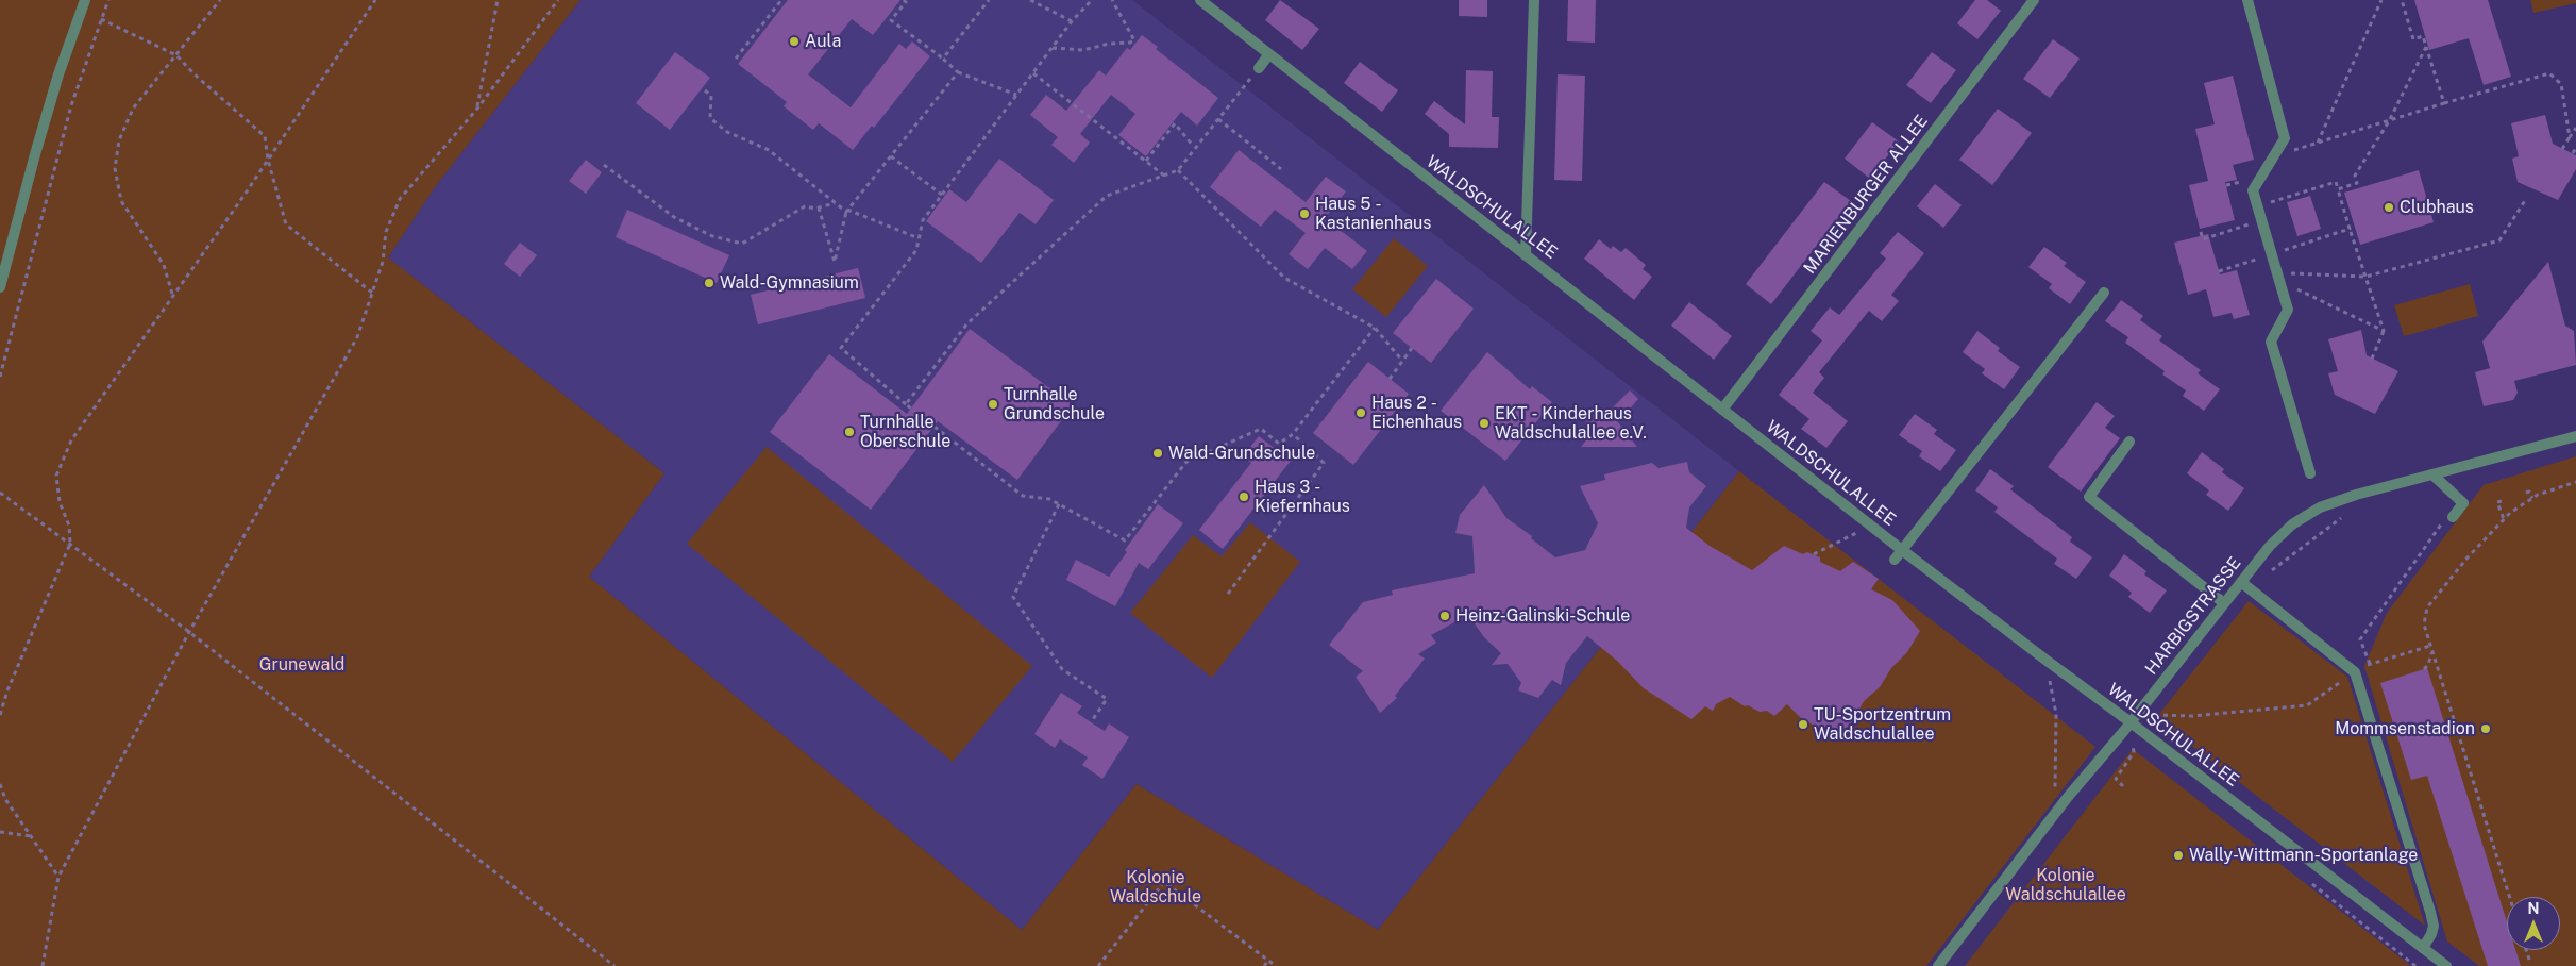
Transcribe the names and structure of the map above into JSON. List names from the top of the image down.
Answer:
{
  "streets": {
    "street": ["MARIENBURGER ALLEE", "WALDSCHULALLEE", "HARBIGSTRASSE"]
  },
  "crossings": [
    ["MARIENBURGER ALLEE", "WALDSCHULALLEE"],
    ["WALDSCHULALLEE", "HARBIGSTRASSE"]
  ],
  "parks": ["Grunewald", "Kolonie Waldschulallee", "Kolonie Waldschule"],
  "places": [
    "Aula",
    "Clubhaus",
    "Haus 5 - Kastanienhaus",
    "Wald-Gymnasium",
    "Turnhalle Grundschule",
    "Haus 2 - Eichenhaus",
    "EKT - Kinderhaus Waldschulallee e.V.",
    "Turnhalle Oberschule",
    "Wald-Grundschule",
    "Haus 3 - Kiefernhaus",
    "Heinz-Galinski-Schule",
    "TU-Sportzentrum Waldschulallee",
    "Mommsenstadion",
    "Wally-Wittmann-Sportanlage"
  ],
  "north": "top"
}
